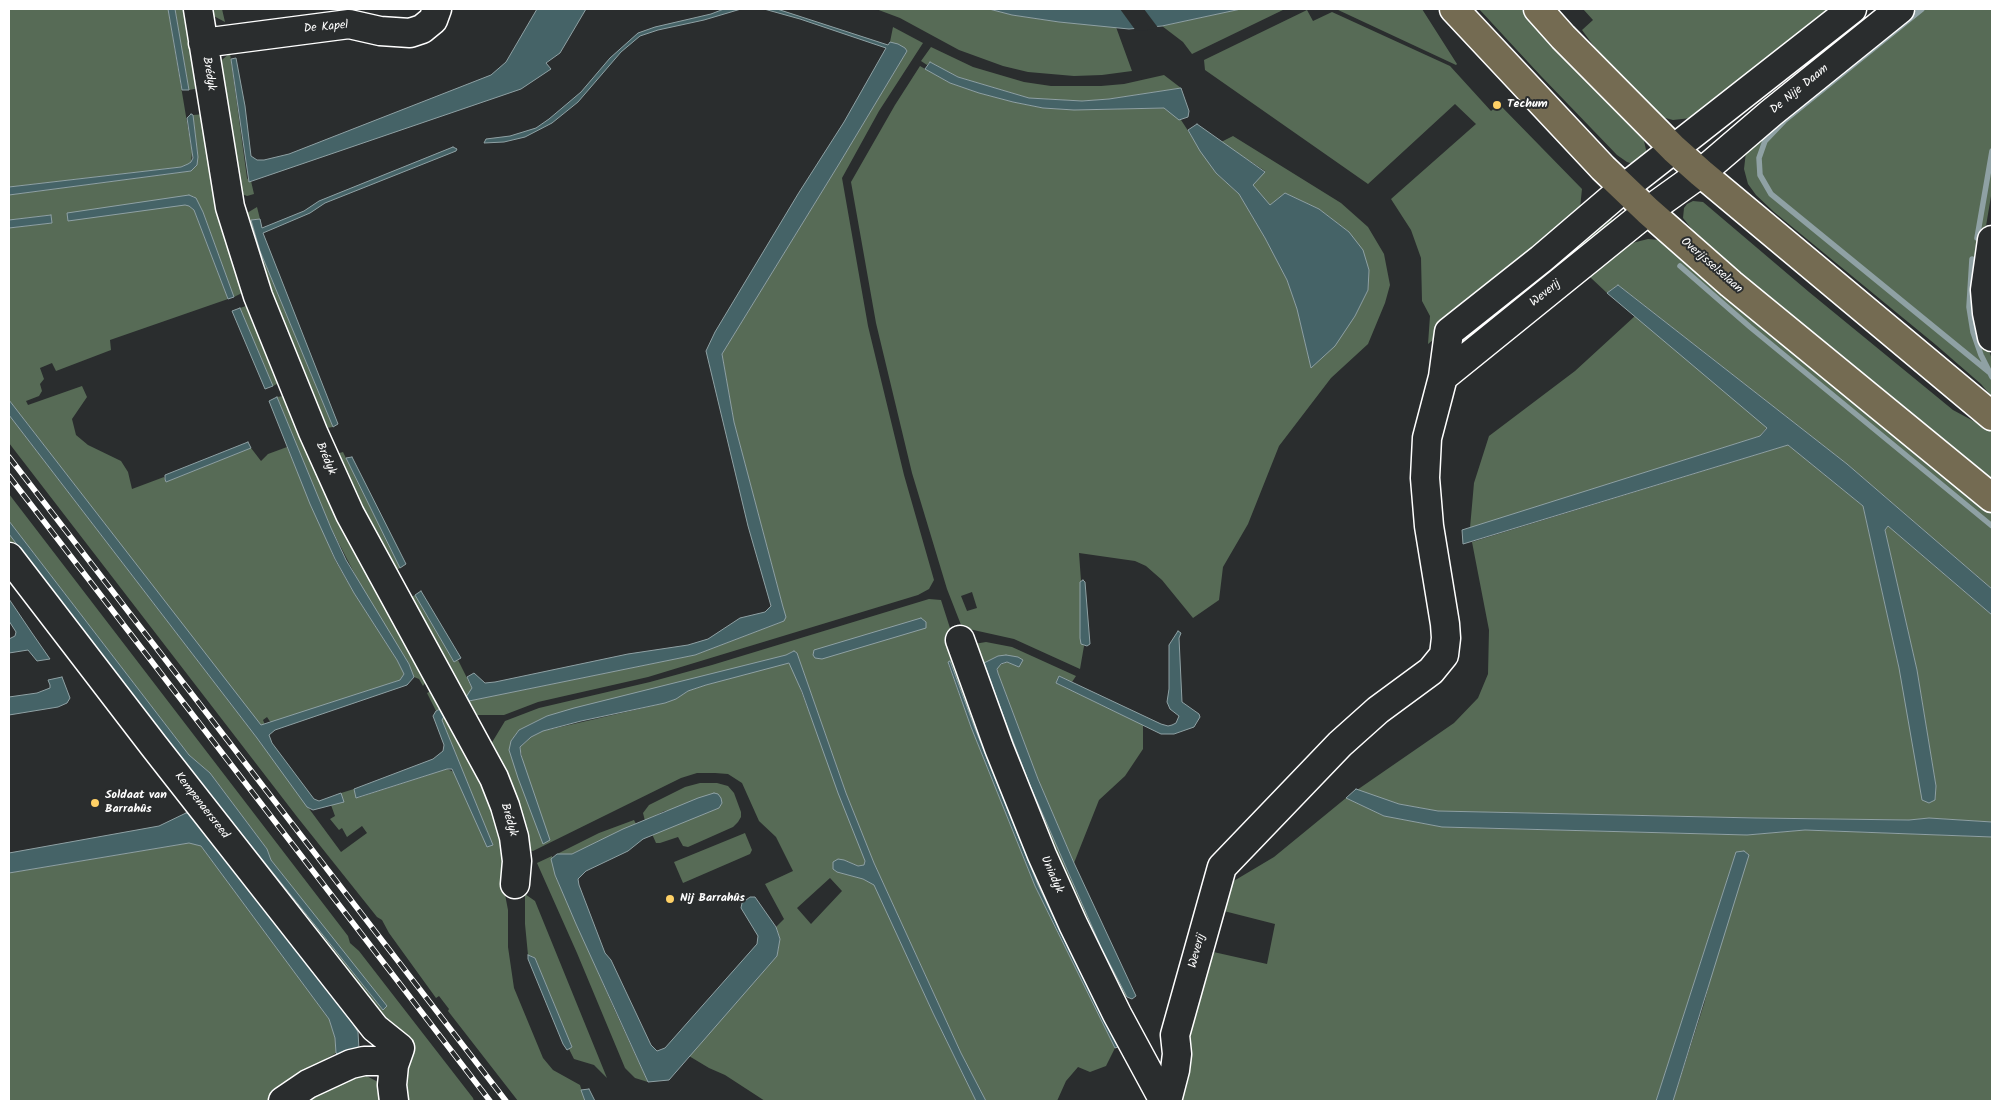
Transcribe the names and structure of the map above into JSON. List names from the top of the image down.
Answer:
{
  "streets": {
    "main road": ["Overijsselselaan"],
    "street": [
      "De Kapel",
      "Brédyk",
      "De Nije Daam",
      "Weverij",
      "Kempenaersreed",
      "Uniadyk"
    ]
  },
  "crossings": [
    ["De Kapel", "Brédyk"],
    ["De Nije Daam", "Overijsselselaan"],
    ["De Nije Daam", "Weverij"],
    ["Overijsselselaan", "Weverij"],
    ["Weverij", "Uniadyk"]
  ],
  "places": ["Techum", "Soldaat van Barrahûs", "Nij Barrahûs"]
}
